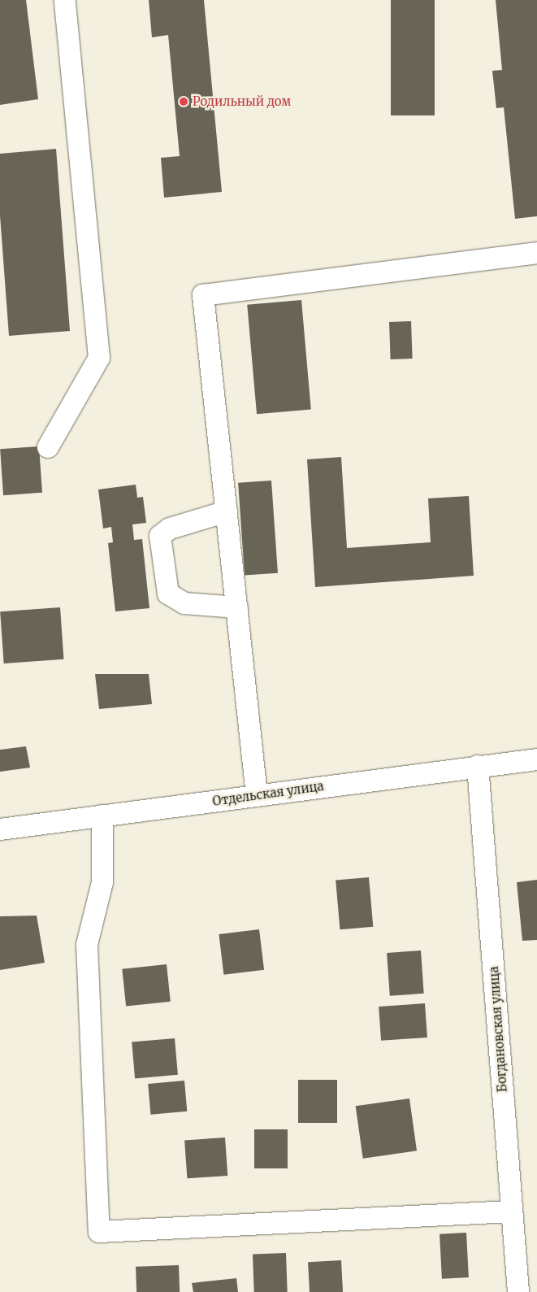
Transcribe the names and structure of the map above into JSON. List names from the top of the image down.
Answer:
{
  "streets": {
    "street": ["Отдельская улица", "Богдановская улица"]
  },
  "crossings": [
    ["Отдельская улица", "Богдановская улица"]
  ],
  "places": ["Родильный дом"]
}
